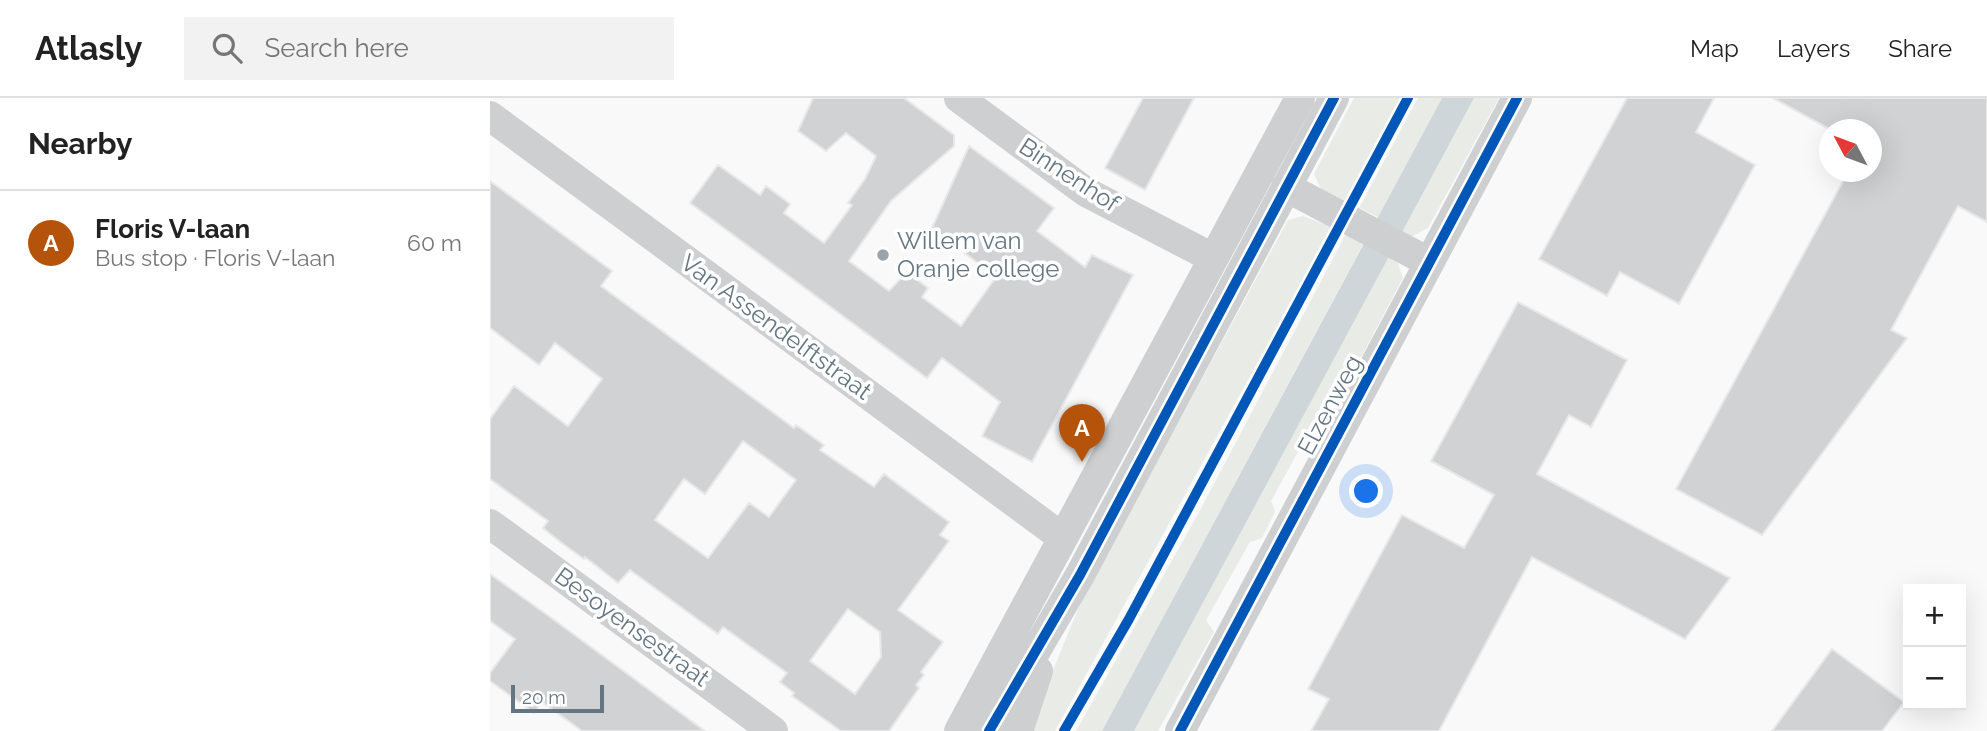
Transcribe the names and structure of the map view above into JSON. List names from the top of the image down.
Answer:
{
  "streets": {
    "street": [
      "Binnenhof",
      "Van Assendelftstraat",
      "Elzenweg",
      "Besoyensestraat"
    ]
  },
  "places": ["Willem van Oranje college"],
  "scale_bar": "20 m",
  "north": "top left",
  "page": {
    "header": "Atlasly",
    "search": "Search here",
    "nav": ["Map", "Layers", "Share"],
    "heading": "Nearby",
    "list": [
      {
        "mark": "A",
        "name": "Floris V-laan",
        "note": "Bus stop · Floris V-laan",
        "value": "60 m"
      }
    ],
    "pins": "A",
    "map_buttons": ["+", "−"],
    "scale": "20 m"
  }
}
